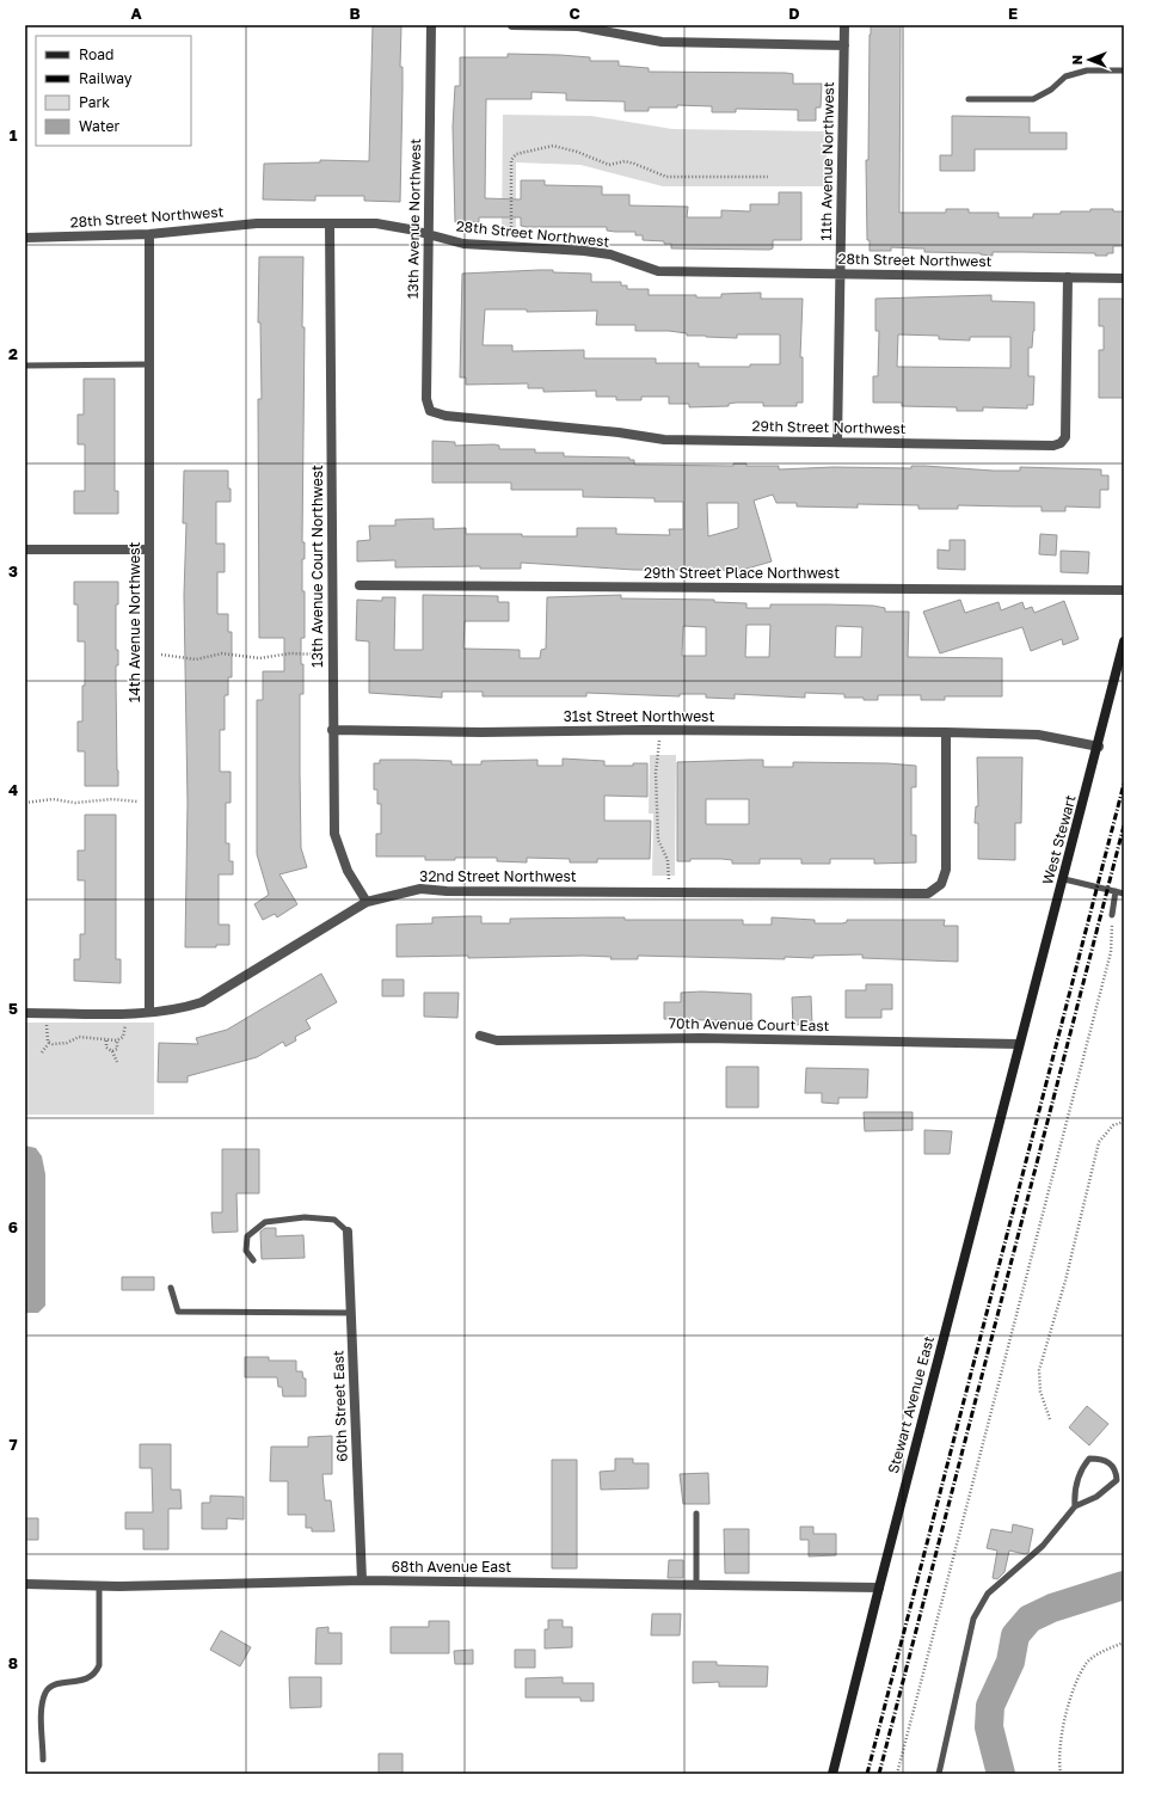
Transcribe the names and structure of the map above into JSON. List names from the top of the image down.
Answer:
{
  "streets": {
    "street": [
      "11th Avenue Northwest",
      "28th Street Northwest",
      "13th Avenue Northwest",
      "29th Street Northwest",
      "13th Avenue Court Northwest",
      "29th Street Place Northwest",
      "14th Avenue Northwest",
      "31st Street Northwest",
      "West Stewart",
      "32nd Street Northwest",
      "70th Avenue Court East",
      "Stewart Avenue East",
      "60th Street East",
      "68th Avenue East"
    ]
  },
  "crossings": [
    ["11th Avenue Northwest", "28th Street Northwest"],
    ["11th Avenue Northwest", "29th Street Northwest"],
    ["28th Street Northwest", "13th Avenue Northwest"],
    ["28th Street Northwest", "29th Street Northwest"],
    ["28th Street Northwest", "13th Avenue Court Northwest"],
    ["28th Street Northwest", "14th Avenue Northwest"],
    ["13th Avenue Northwest", "29th Street Northwest"],
    ["13th Avenue Court Northwest", "31st Street Northwest"],
    ["13th Avenue Court Northwest", "32nd Street Northwest"],
    ["14th Avenue Northwest", "32nd Street Northwest"],
    ["31st Street Northwest", "32nd Street Northwest"],
    ["West Stewart", "70th Avenue Court East"],
    ["West Stewart", "Stewart Avenue East"],
    ["70th Avenue Court East", "Stewart Avenue East"],
    ["Stewart Avenue East", "68th Avenue East"],
    ["60th Street East", "68th Avenue East"]
  ],
  "legend": [
    "Road",
    "Railway",
    "Park",
    "Water"
  ],
  "north": "left",
  "grid": {
    "columns": [
      "A",
      "B",
      "C",
      "D",
      "E"
    ],
    "rows": [
      "1",
      "2",
      "3",
      "4",
      "5",
      "6",
      "7",
      "8"
    ]
  }
}
